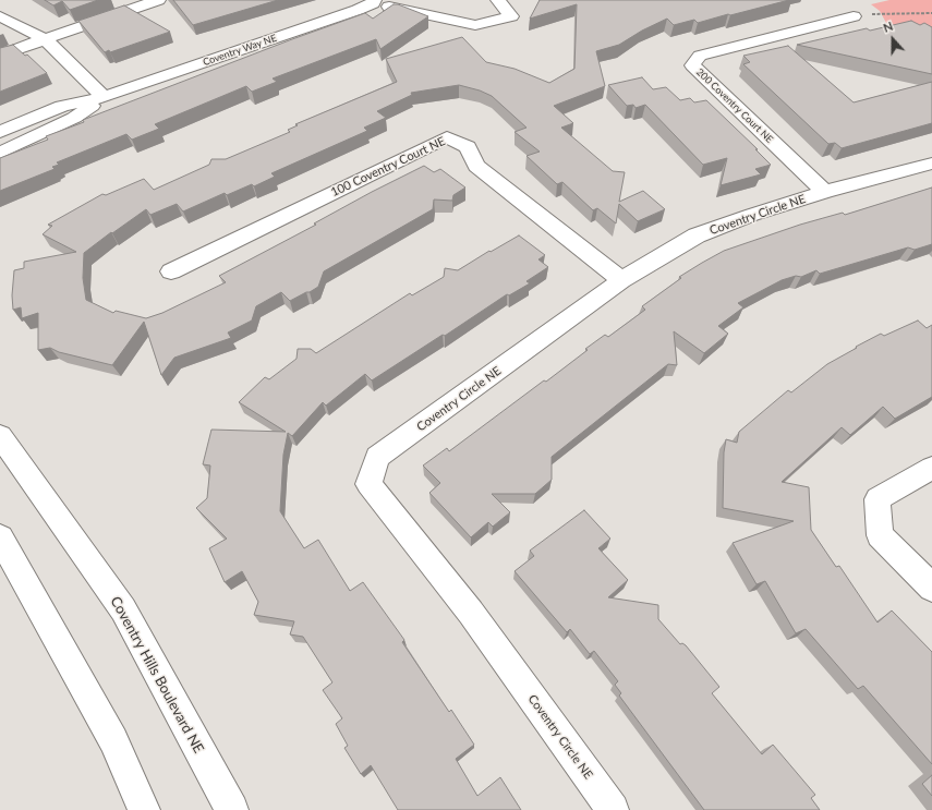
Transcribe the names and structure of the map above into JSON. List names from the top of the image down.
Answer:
{
  "streets": {
    "street": [
      "Coventry Way NE",
      "200 Coventry Court NE",
      "100 Coventry Court NE",
      "Coventry Circle NE",
      "Coventry Hills Boulevard NE"
    ]
  },
  "crossings": [
    ["200 Coventry Court NE", "Coventry Circle NE"],
    ["100 Coventry Court NE", "Coventry Circle NE"]
  ],
  "north": "top"
}
